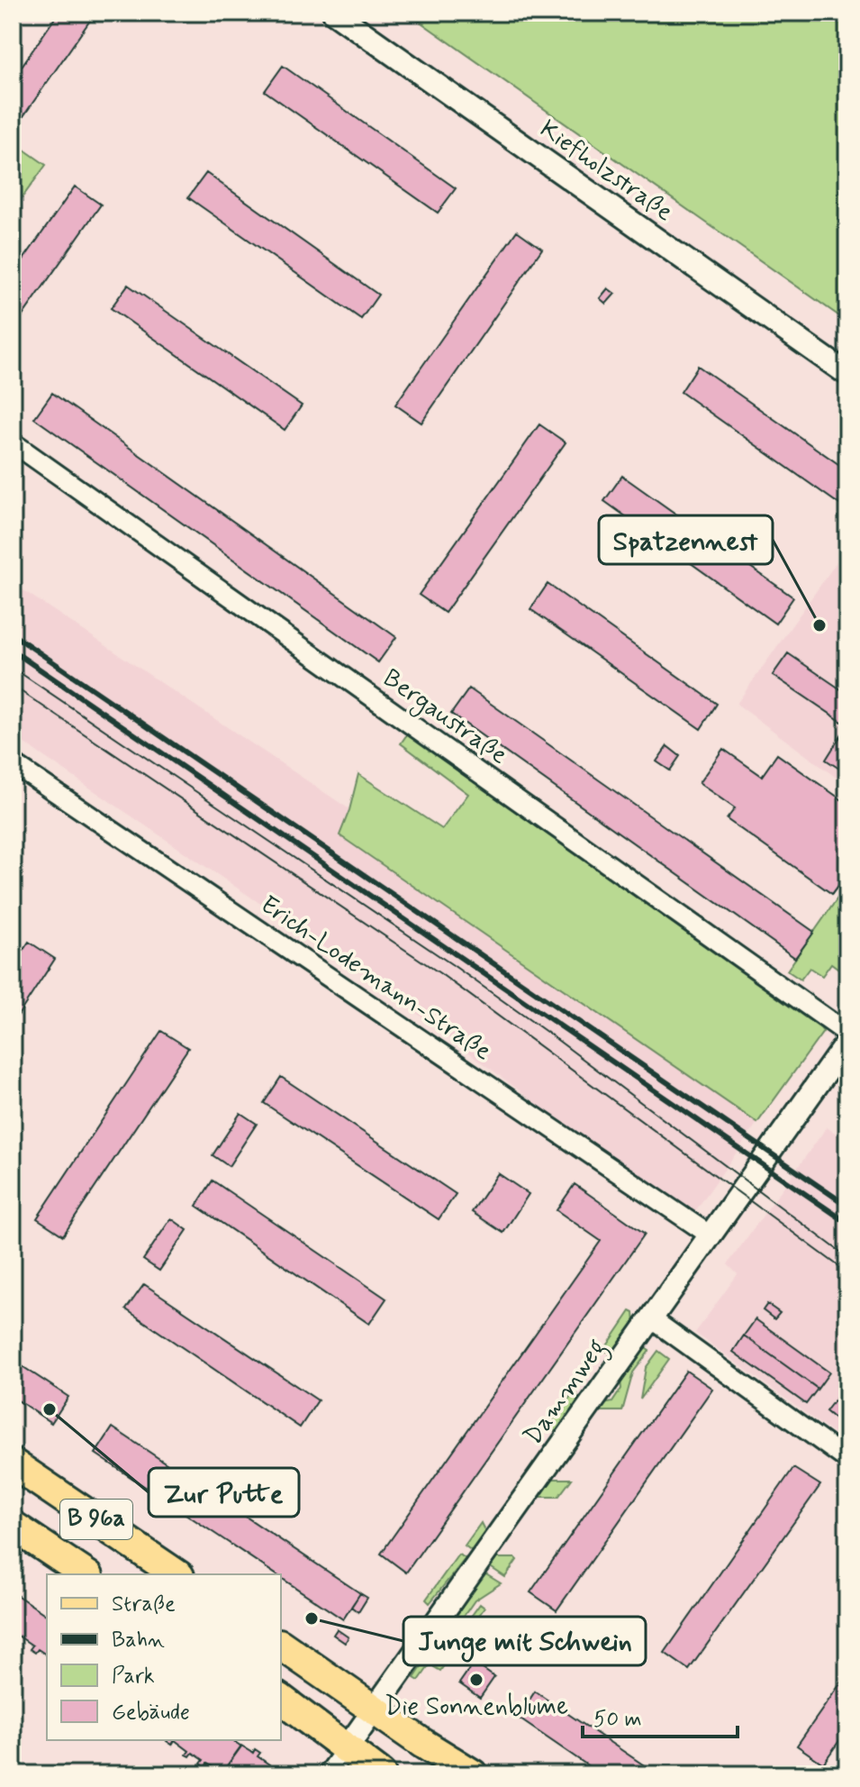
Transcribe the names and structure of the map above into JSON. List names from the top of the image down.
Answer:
{
  "streets": {
    "main road": ["B 96a"],
    "street": [
      "Kiefholzstraße",
      "Bergaustraße",
      "Erich-Lodemann-Straße",
      "Dammweg"
    ]
  },
  "crossings": [
    ["Erich-Lodemann-Straße", "Dammweg"]
  ],
  "places": [
    "Spatzennest",
    "Zur Putte",
    "Junge mit Schwein",
    "Die Sonnenblume"
  ],
  "legend": [
    "Straße",
    "Bahn",
    "Park",
    "Gebäude"
  ],
  "scale_bar": "50 m"
}
